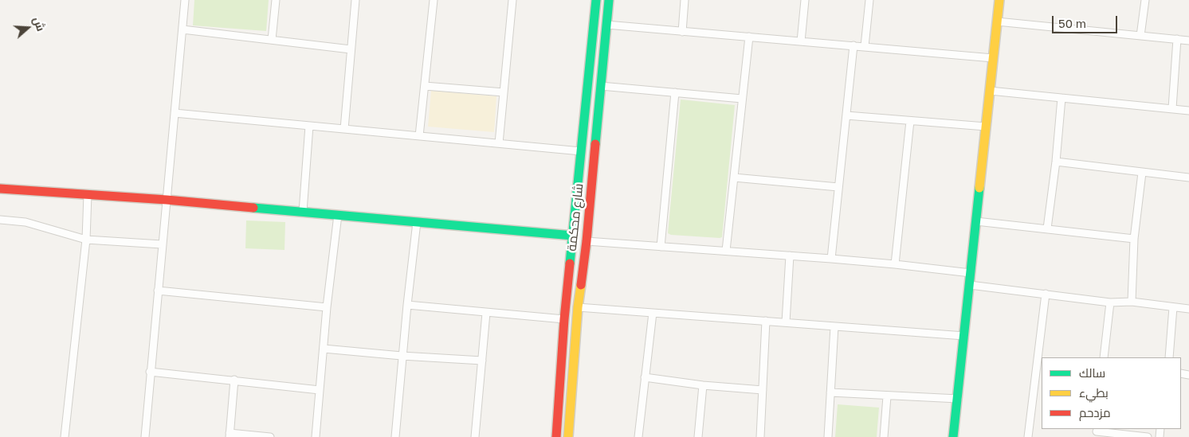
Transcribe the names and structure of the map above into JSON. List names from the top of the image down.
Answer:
{
  "streets": {
    "street": ["شارع محكمة"]
  },
  "legend": ["سالك", "بطيء", "مزدحم"],
  "scale_bar": "50 m",
  "north": "right"
}
